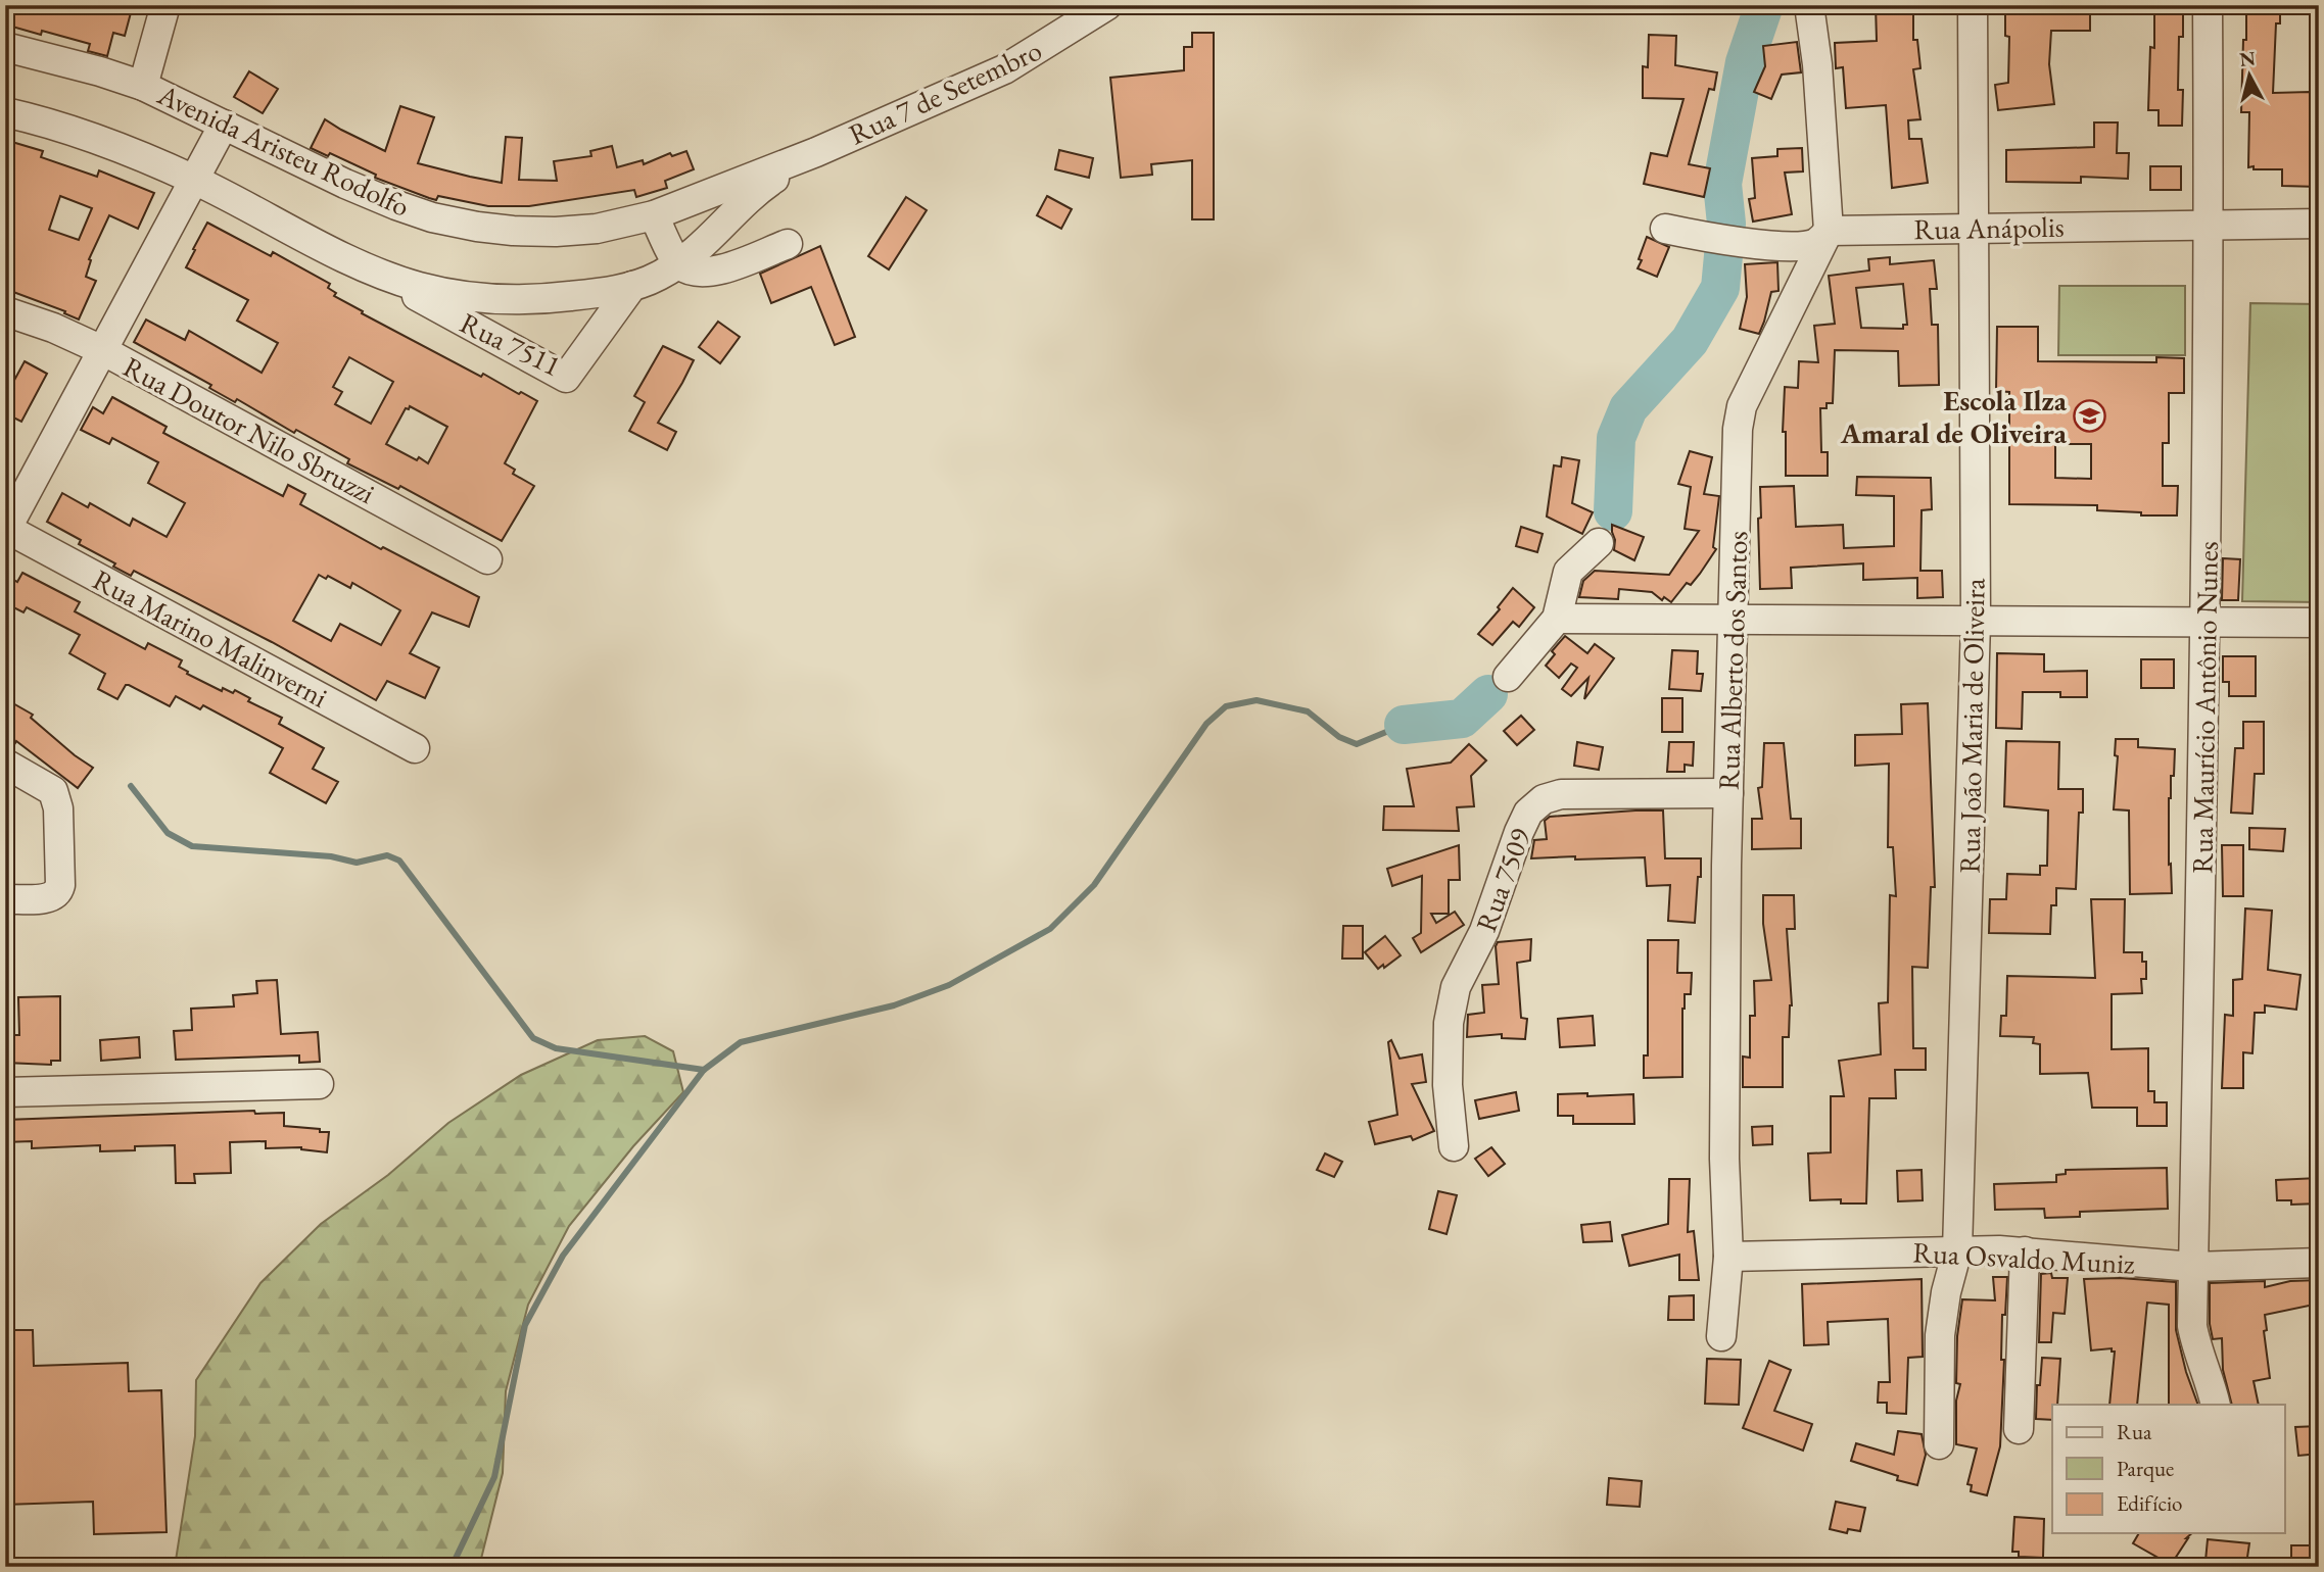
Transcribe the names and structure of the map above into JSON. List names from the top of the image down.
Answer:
{
  "streets": {
    "street": [
      "Rua 7 de Setembro",
      "Avenida Aristeu Rodolfo",
      "Rua Anápolis",
      "Rua 7511",
      "Rua Doutor Nilo Sbruzzi",
      "Rua Marino Malinverni",
      "Rua Alberto dos Santos",
      "Rua Maurício Antônio Nunes",
      "Rua João Maria de Oliveira",
      "Rua 7509",
      "Rua Osvaldo Muniz"
    ]
  },
  "crossings": [
    ["Rua 7 de Setembro", "Avenida Aristeu Rodolfo"],
    ["Rua Anápolis", "Rua Alberto dos Santos"],
    ["Rua Anápolis", "Rua Maurício Antônio Nunes"],
    ["Rua Anápolis", "Rua João Maria de Oliveira"],
    ["Rua Alberto dos Santos", "Rua 7509"],
    ["Rua Alberto dos Santos", "Rua Osvaldo Muniz"],
    ["Rua Maurício Antônio Nunes", "Rua Osvaldo Muniz"],
    ["Rua João Maria de Oliveira", "Rua Osvaldo Muniz"]
  ],
  "places": {
    "school or university": ["Escola Ilza Amaral de Oliveira"]
  },
  "legend": ["Rua", "Parque", "Edifício"],
  "north": "top"
}
